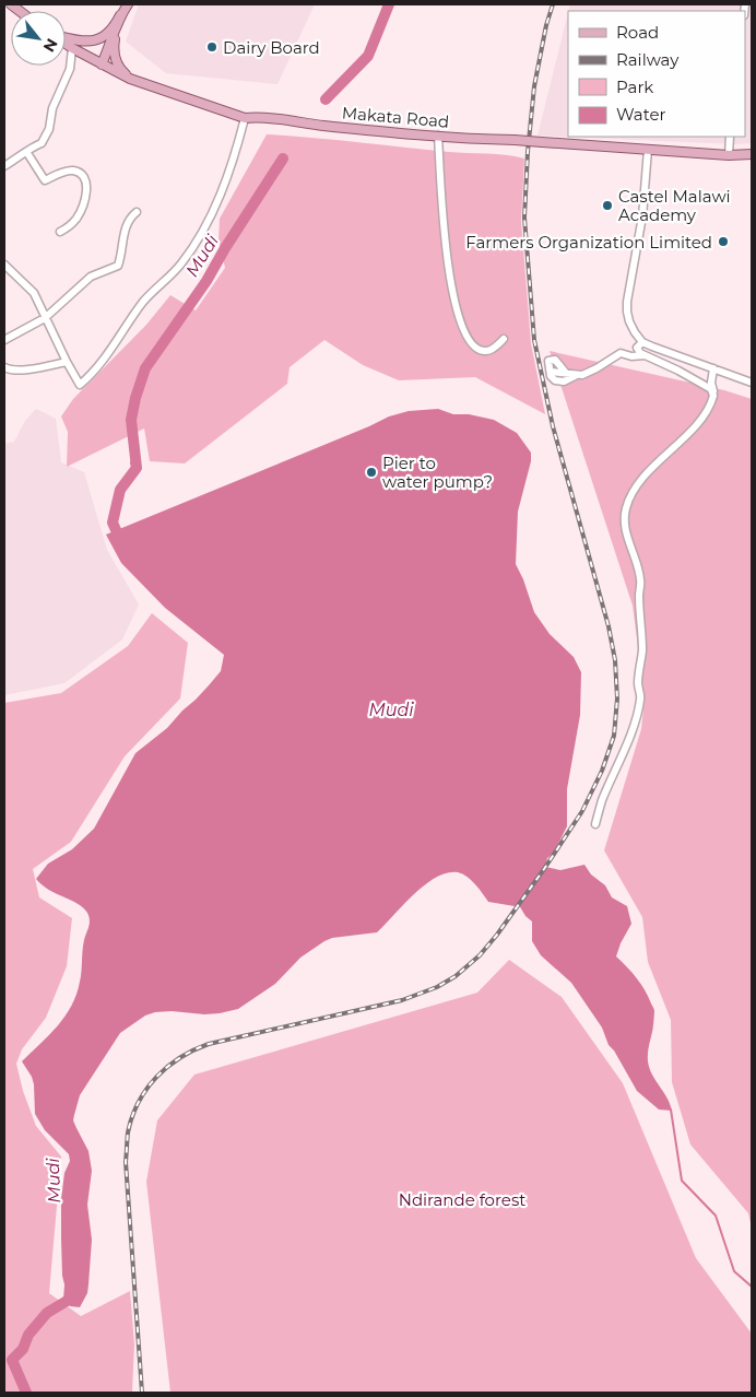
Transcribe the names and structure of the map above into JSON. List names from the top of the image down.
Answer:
{
  "streets": {
    "main road": ["Makata Road"]
  },
  "water": ["Mudi"],
  "parks": ["Ndirande forest"],
  "places": [
    "Dairy Board",
    "Castel Malawi Academy",
    "Farmers Organization Limited",
    "Pier to water pump?"
  ],
  "legend": [
    "Road",
    "Railway",
    "Park",
    "Water"
  ],
  "north": "bottom right"
}
